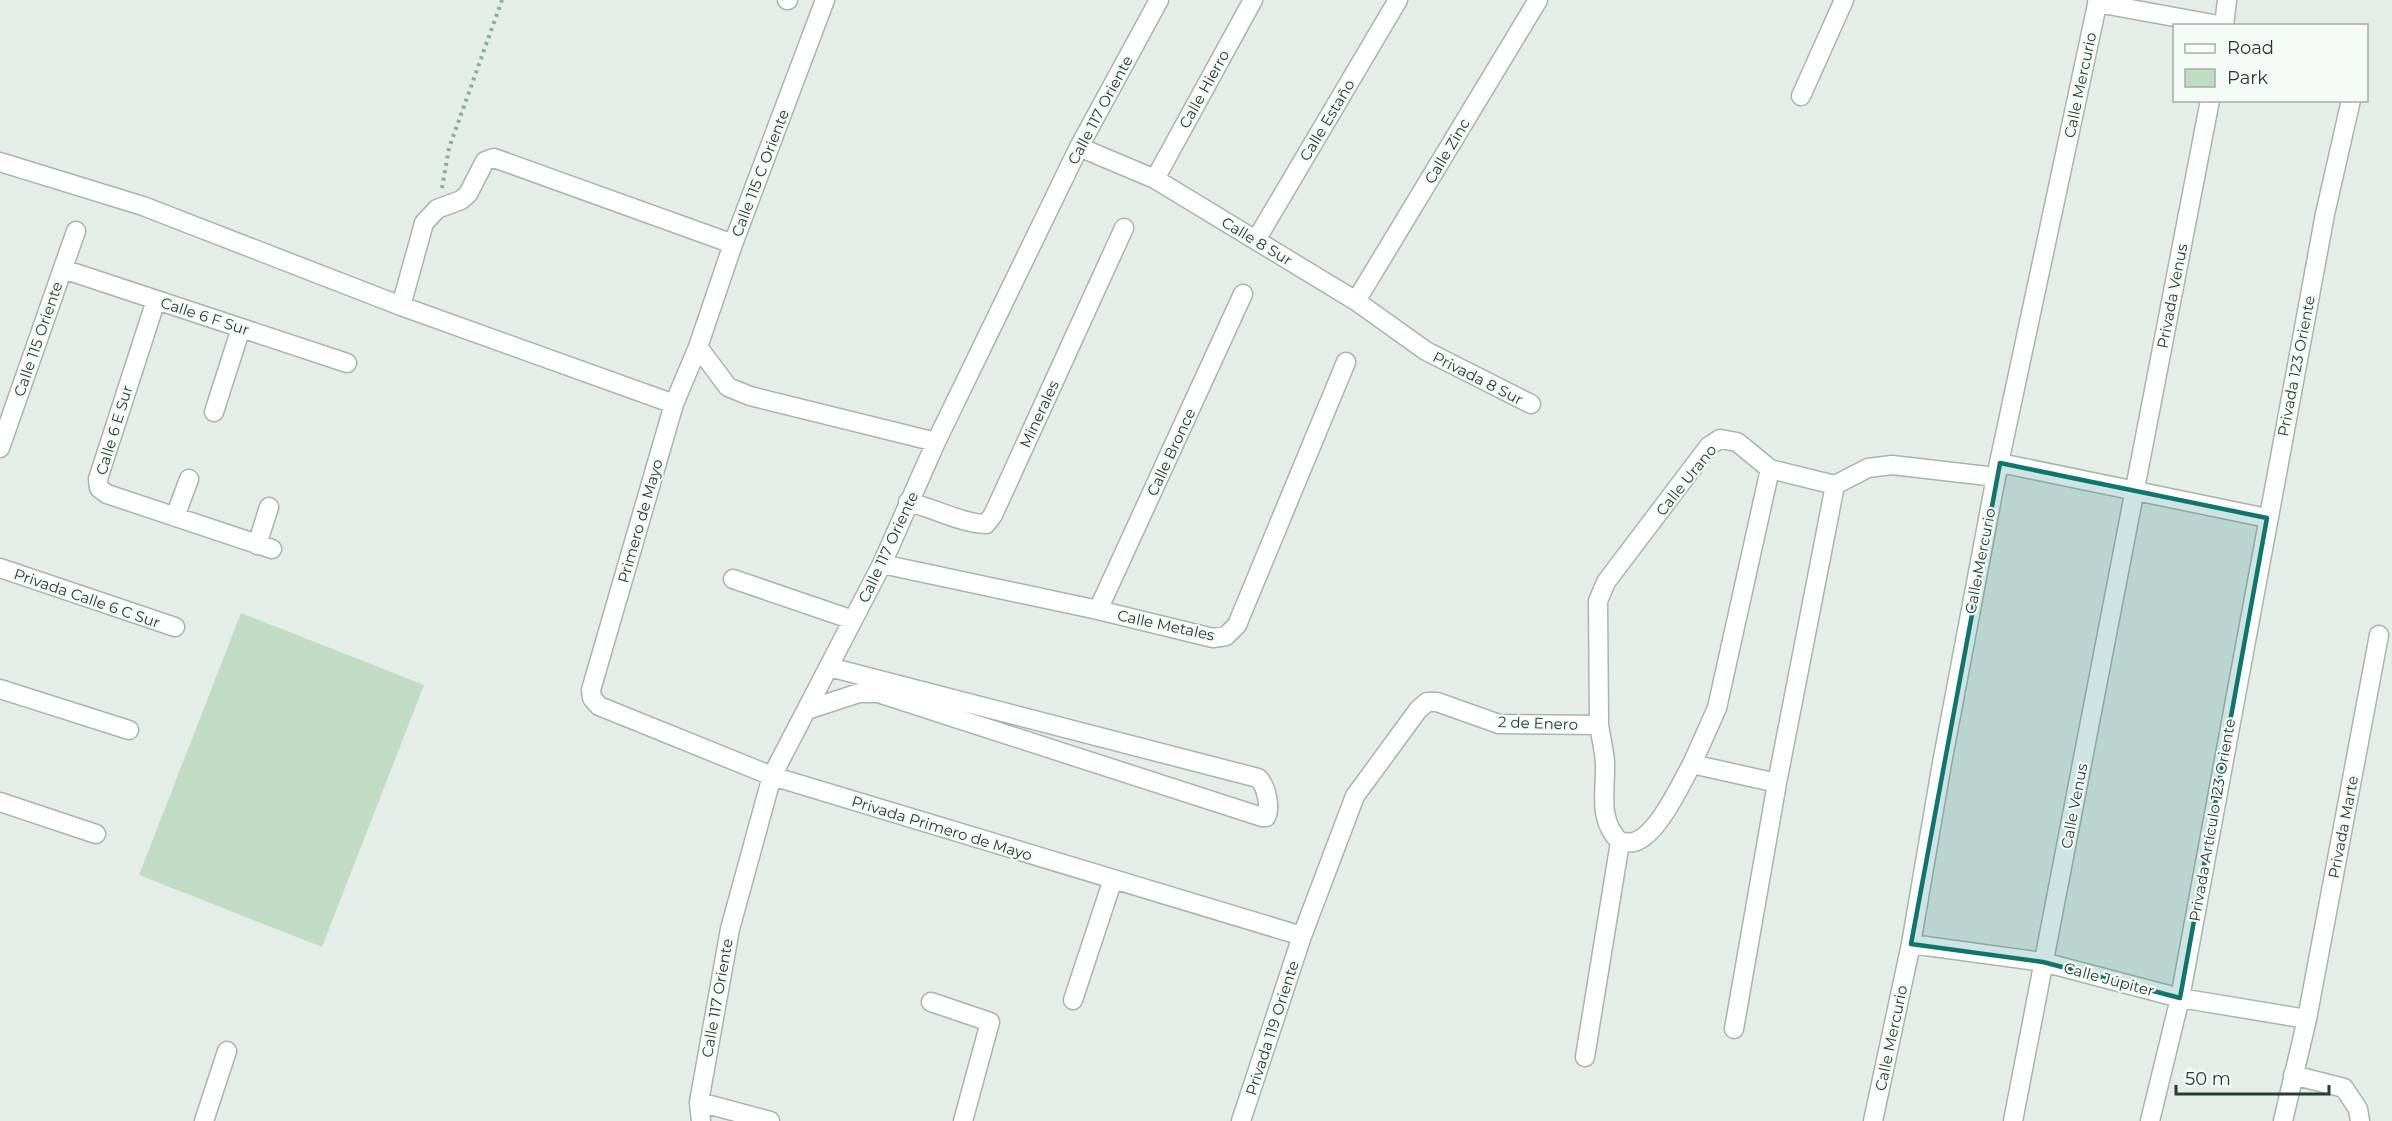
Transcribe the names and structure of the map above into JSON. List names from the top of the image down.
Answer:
{
  "streets": {
    "street": [
      "Calle Mercurio",
      "Calle Hierro",
      "Calle 117 Oriente",
      "Calle Estaño",
      "Calle Zinc",
      "Calle 115 C Oriente",
      "Calle 8 Sur",
      "Privada Venus",
      "Calle 6 F Sur",
      "Calle 115 Oriente",
      "Privada 123 Oriente",
      "Privada 8 Sur",
      "Minerales",
      "Calle 6 E Sur",
      "Calle Bronce",
      "Calle Urano",
      "Primero de Mayo",
      "Privada Calle 6 C Sur",
      "Calle Metales",
      "2 de Enero",
      "Calle Venus",
      "Privada Artículo 123 Oriente",
      "Privada Marte",
      "Privada Primero de Mayo",
      "Calle Júpiter",
      "Privada 119 Oriente"
    ]
  },
  "crossings": [
    ["Calle Mercurio", "Calle Júpiter"],
    ["Calle Hierro", "Calle 8 Sur"],
    ["Calle 117 Oriente", "Calle 8 Sur"],
    ["Calle 117 Oriente", "Minerales"],
    ["Calle 117 Oriente", "Calle Metales"],
    ["Calle 117 Oriente", "Privada Primero de Mayo"],
    ["Calle Estaño", "Calle 8 Sur"],
    ["Calle Zinc", "Calle 8 Sur"],
    ["Calle 115 C Oriente", "Primero de Mayo"],
    ["Calle 8 Sur", "Privada 8 Sur"],
    ["Privada Venus", "Calle Venus"],
    ["Calle 6 F Sur", "Calle 115 Oriente"],
    ["Calle 6 F Sur", "Calle 6 E Sur"],
    ["Privada 123 Oriente", "Privada Artículo 123 Oriente"],
    ["Calle Bronce", "Calle Metales"],
    ["Calle Urano", "2 de Enero"],
    ["Primero de Mayo", "Privada Primero de Mayo"],
    ["2 de Enero", "Privada Primero de Mayo"],
    ["2 de Enero", "Privada 119 Oriente"],
    ["Calle Venus", "Calle Júpiter"],
    ["Privada Artículo 123 Oriente", "Calle Júpiter"],
    ["Privada Marte", "Calle Júpiter"],
    ["Privada Primero de Mayo", "Privada 119 Oriente"]
  ],
  "legend": ["Road", "Park"],
  "scale_bar": "50 m"
}
